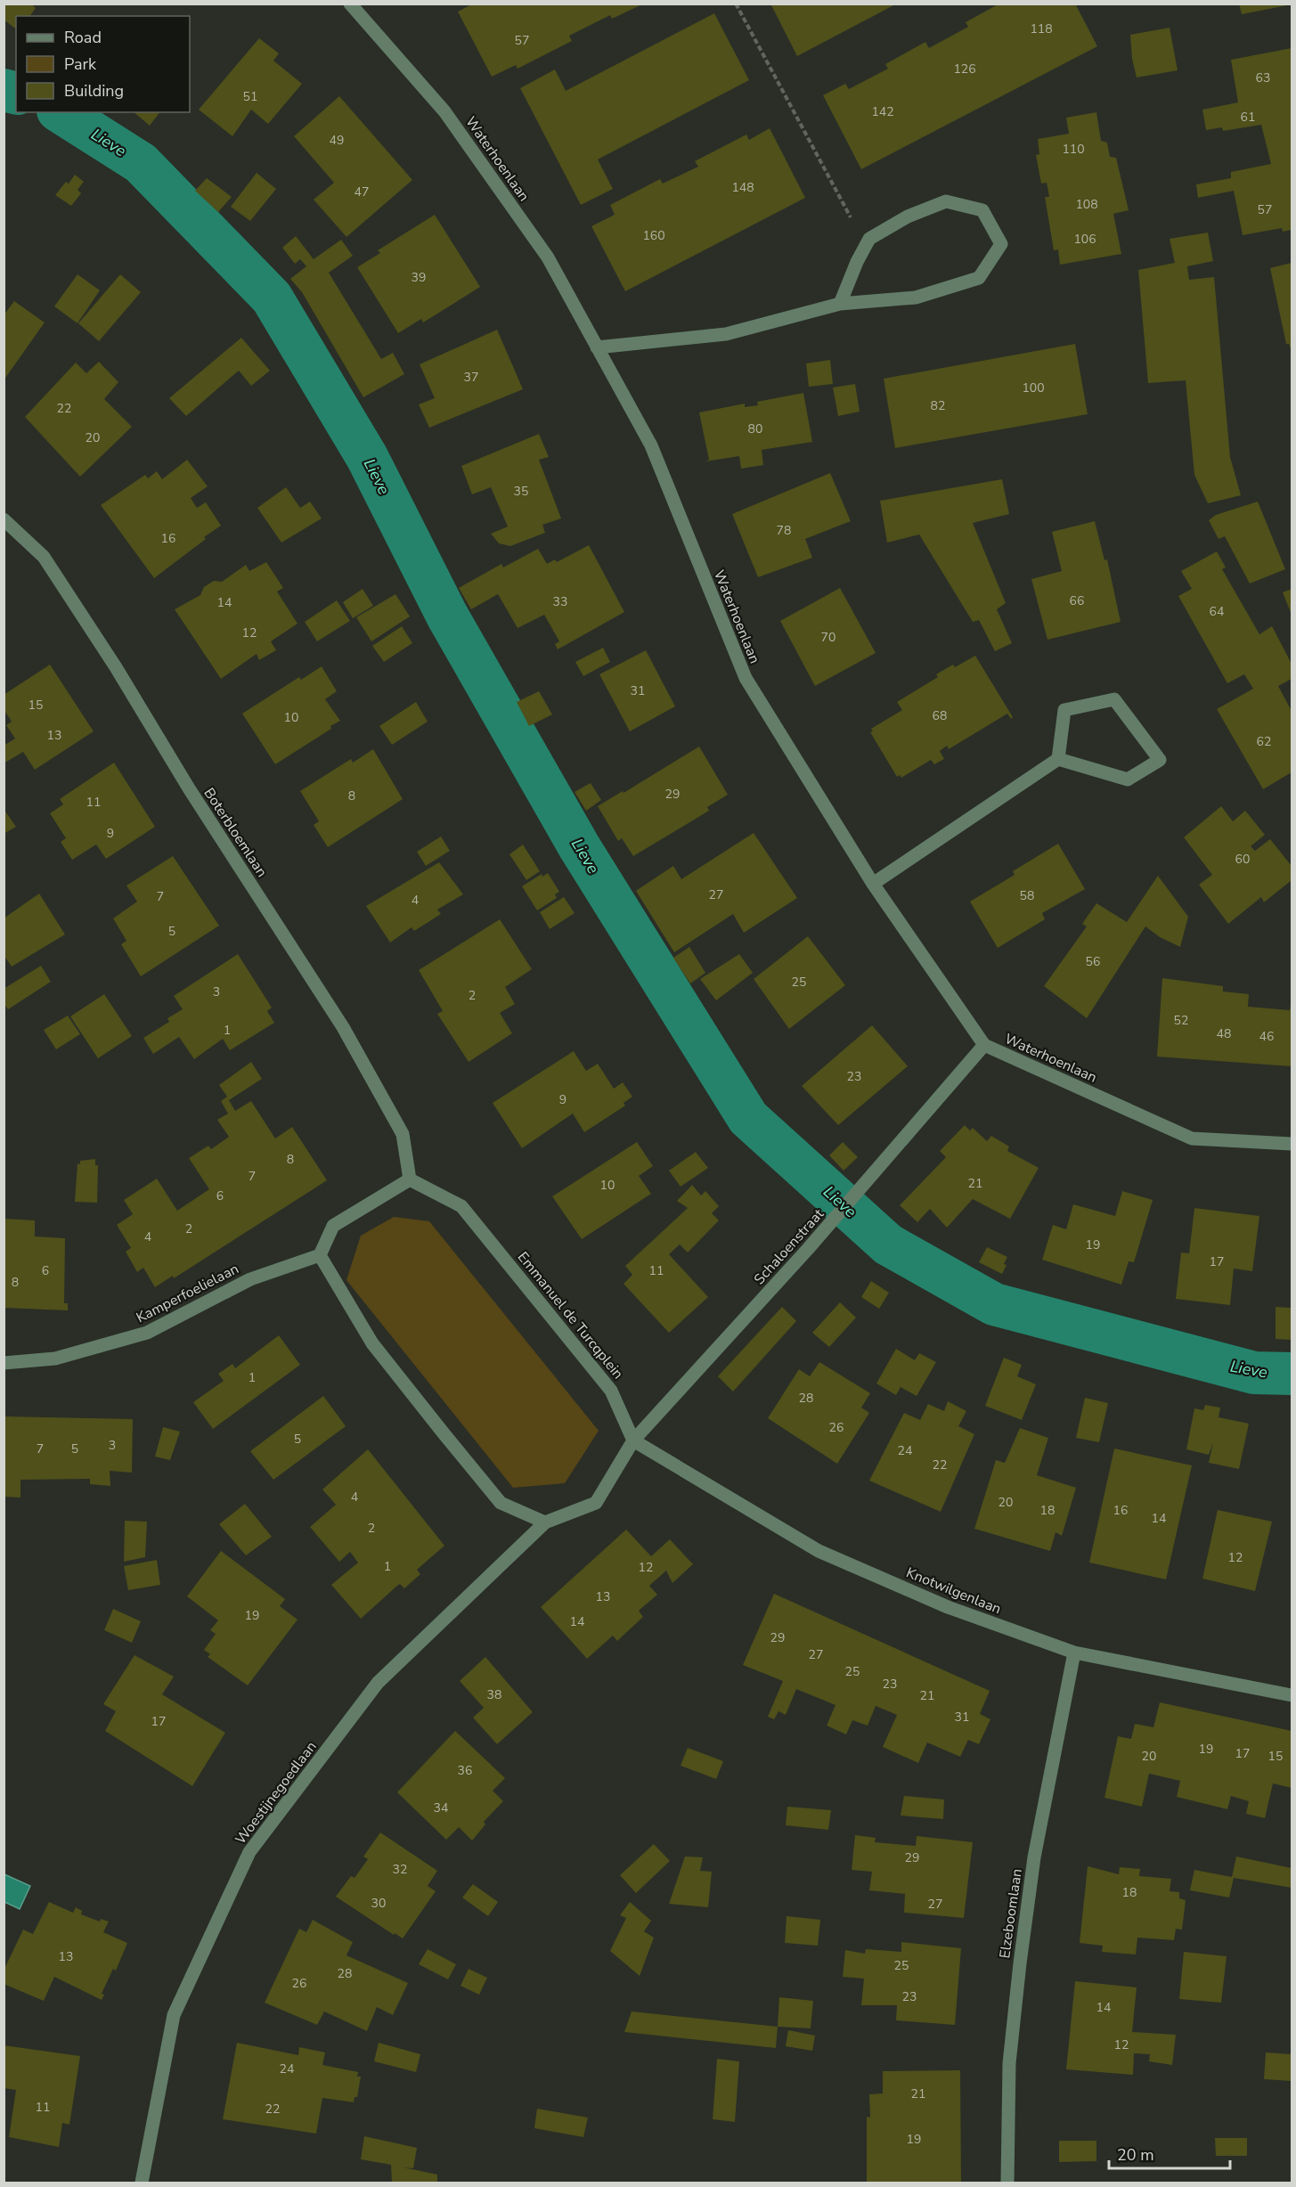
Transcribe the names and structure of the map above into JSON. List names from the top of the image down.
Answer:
{
  "streets": {
    "street": [
      "Waterhoenlaan",
      "Boterbloemlaan",
      "Schaloenstraat",
      "Kamperfoelielaan",
      "Emmanuel de Turcqplein",
      "Knotwilgenlaan",
      "Woestijnegoedlaan",
      "Elzeboomlaan"
    ]
  },
  "crossings": [
    ["Waterhoenlaan", "Schaloenstraat"],
    ["Boterbloemlaan", "Emmanuel de Turcqplein"],
    ["Schaloenstraat", "Emmanuel de Turcqplein"],
    ["Schaloenstraat", "Knotwilgenlaan"],
    ["Emmanuel de Turcqplein", "Knotwilgenlaan"],
    ["Knotwilgenlaan", "Elzeboomlaan"]
  ],
  "water": ["Lieve"],
  "house_numbers": [
    "118",
    "57",
    "126",
    "63",
    "51",
    "142",
    "61",
    "49",
    "110",
    "148",
    "47",
    "108",
    "57",
    "160",
    "106",
    "39",
    "37",
    "100",
    "82",
    "22",
    "80",
    "20",
    "35",
    "78",
    "16",
    "66",
    "33",
    "14",
    "64",
    "12",
    "70",
    "31",
    "15",
    "68",
    "10",
    "13",
    "62",
    "29",
    "8",
    "11",
    "9",
    "60",
    "27",
    "58",
    "7",
    "4",
    "5",
    "56",
    "25",
    "3",
    "2",
    "52",
    "1",
    "48",
    "46",
    "23",
    "9",
    "8",
    "7",
    "21",
    "10",
    "6",
    "2",
    "4",
    "19",
    "17",
    "6",
    "11",
    "8",
    "1",
    "28",
    "26",
    "5",
    "3",
    "7",
    "5",
    "24",
    "22",
    "4",
    "20",
    "18",
    "16",
    "14",
    "2",
    "12",
    "1",
    "12",
    "13",
    "19",
    "14",
    "29",
    "27",
    "25",
    "23",
    "38",
    "21",
    "31",
    "17",
    "19",
    "17",
    "20",
    "15",
    "36",
    "34",
    "29",
    "32",
    "18",
    "30",
    "27",
    "13",
    "25",
    "28",
    "26",
    "23",
    "14",
    "12",
    "24",
    "21",
    "11",
    "22",
    "19"
  ],
  "legend": ["Road", "Park", "Building"],
  "scale_bar": "20 m"
}
